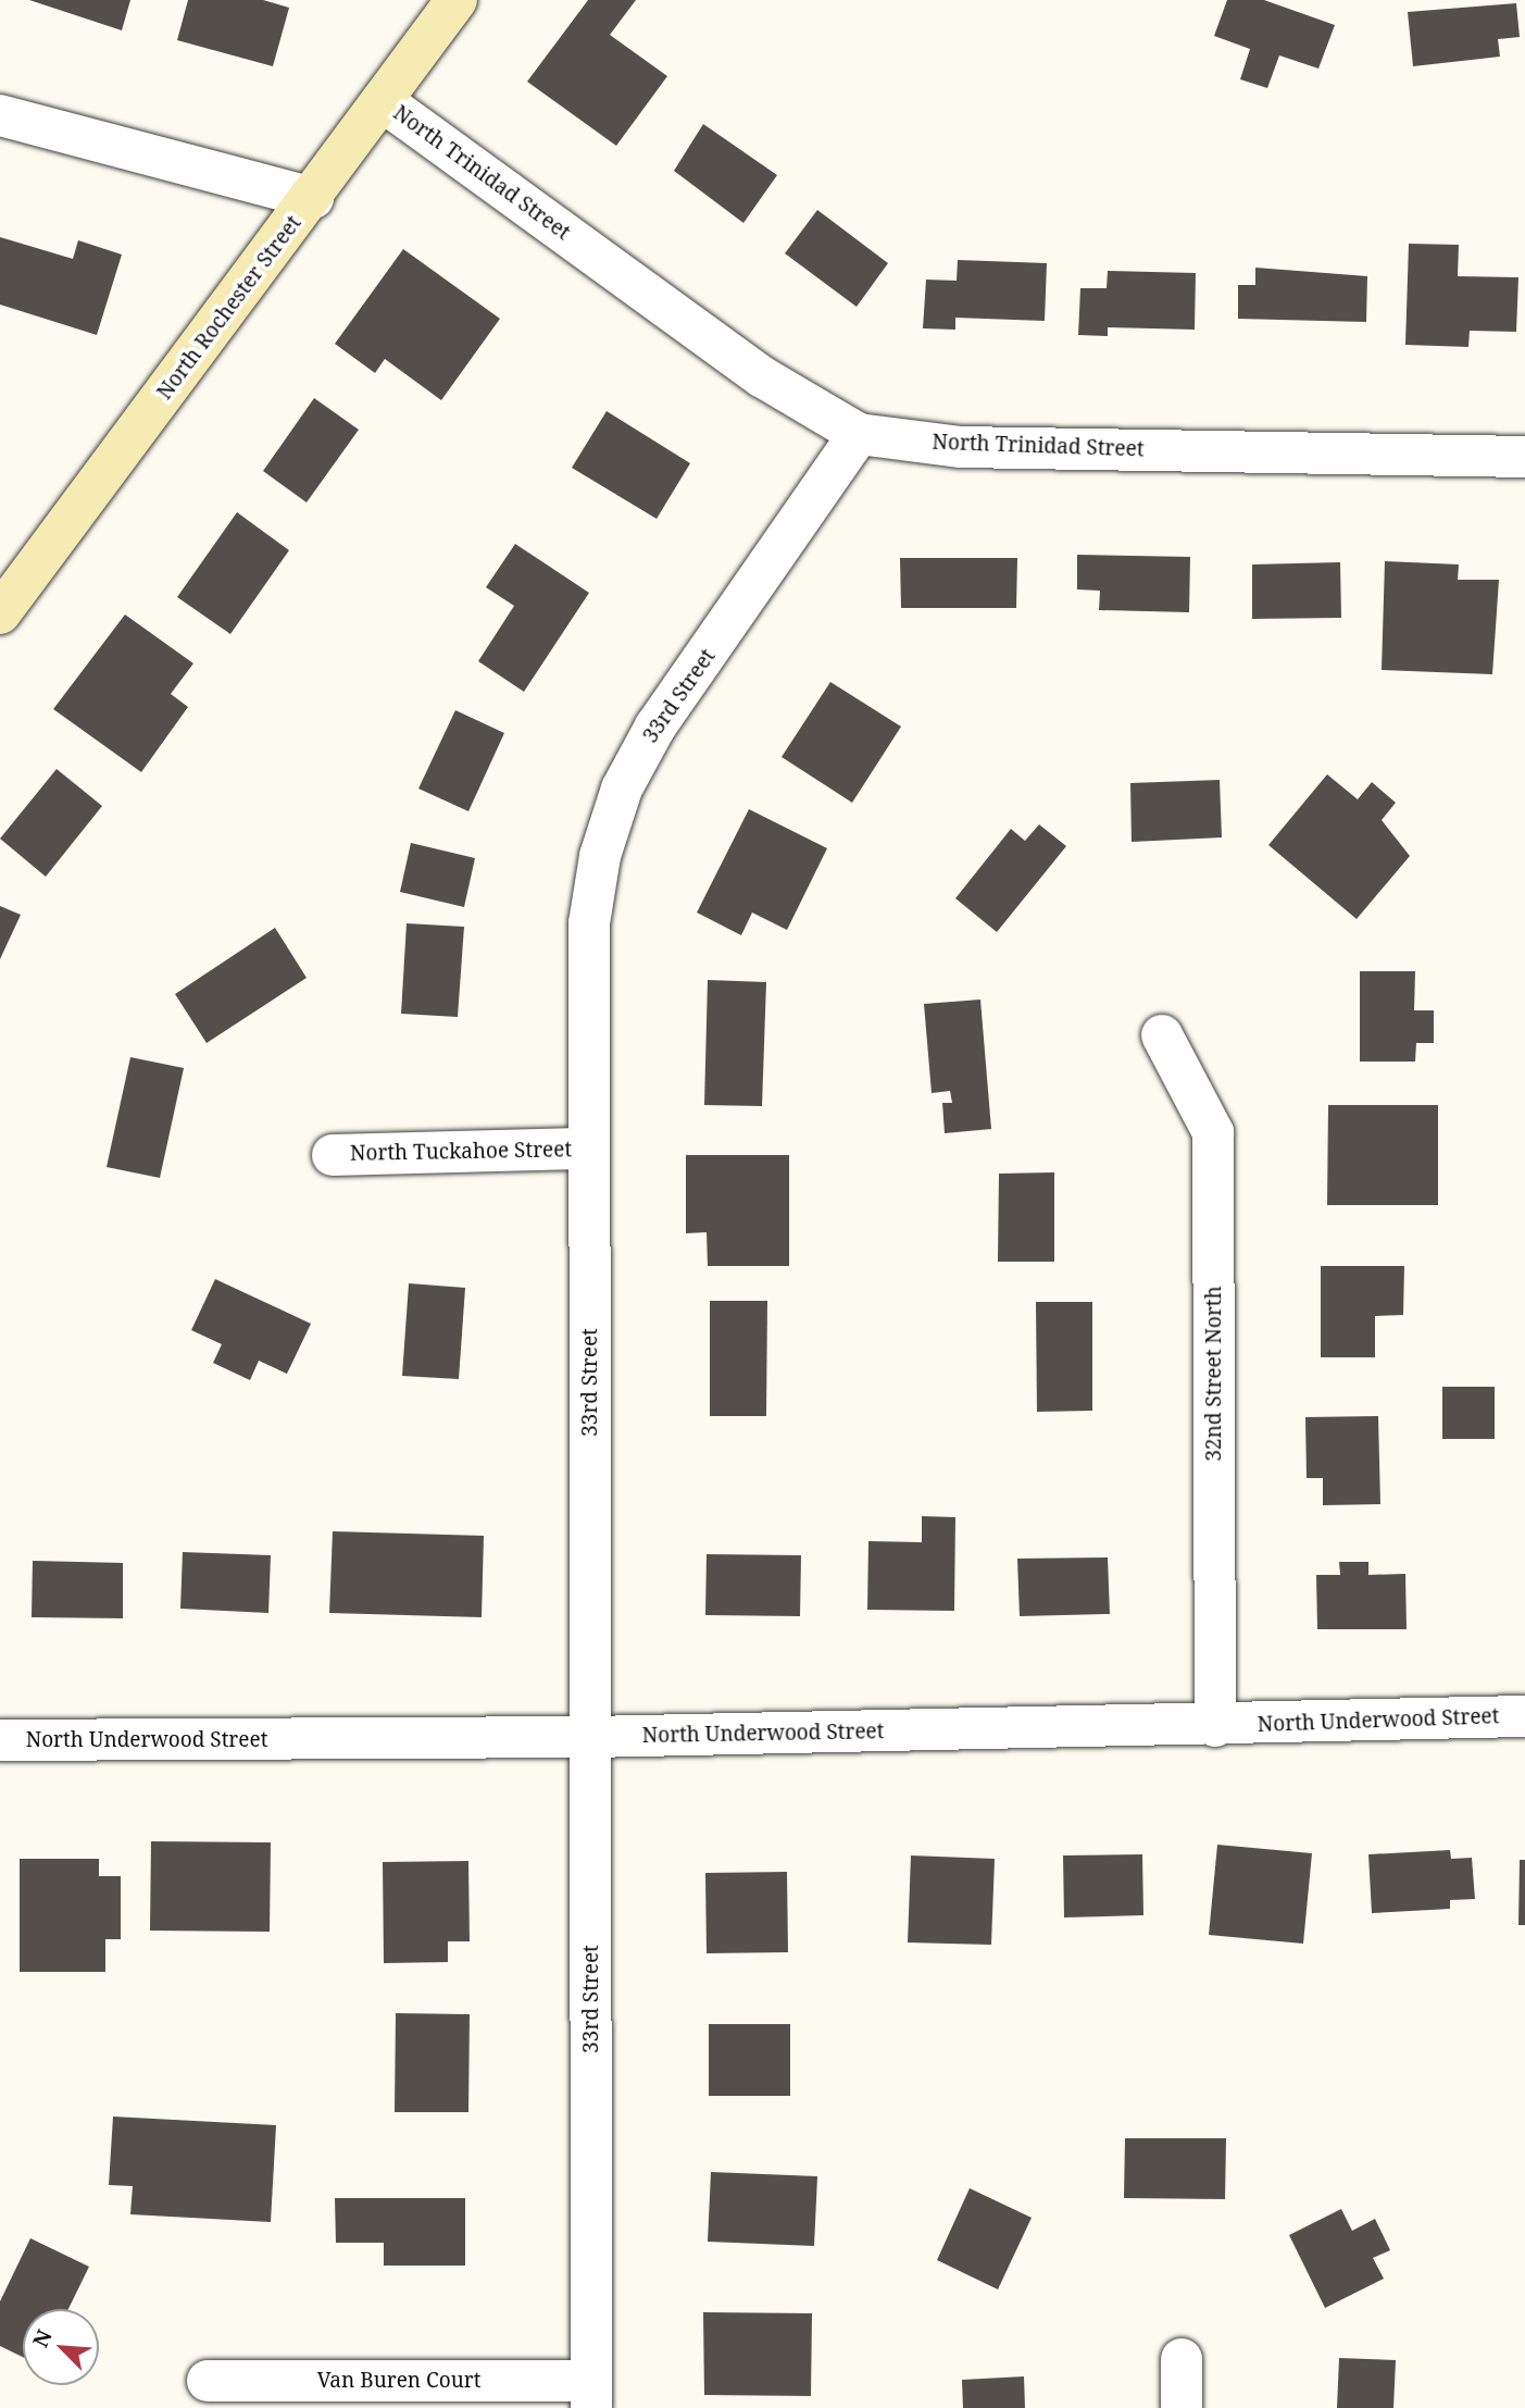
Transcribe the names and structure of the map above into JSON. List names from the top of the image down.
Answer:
{
  "streets": {
    "street": [
      "North Trinidad Street",
      "North Rochester Street",
      "33rd Street",
      "North Tuckahoe Street",
      "32nd Street North",
      "North Underwood Street",
      "Van Buren Court"
    ]
  },
  "crossings": [
    ["North Trinidad Street", "North Rochester Street"],
    ["North Trinidad Street", "33rd Street"],
    ["33rd Street", "North Tuckahoe Street"],
    ["33rd Street", "North Underwood Street"],
    ["33rd Street", "Van Buren Court"],
    ["32nd Street North", "North Underwood Street"]
  ],
  "north": "top left"
}
